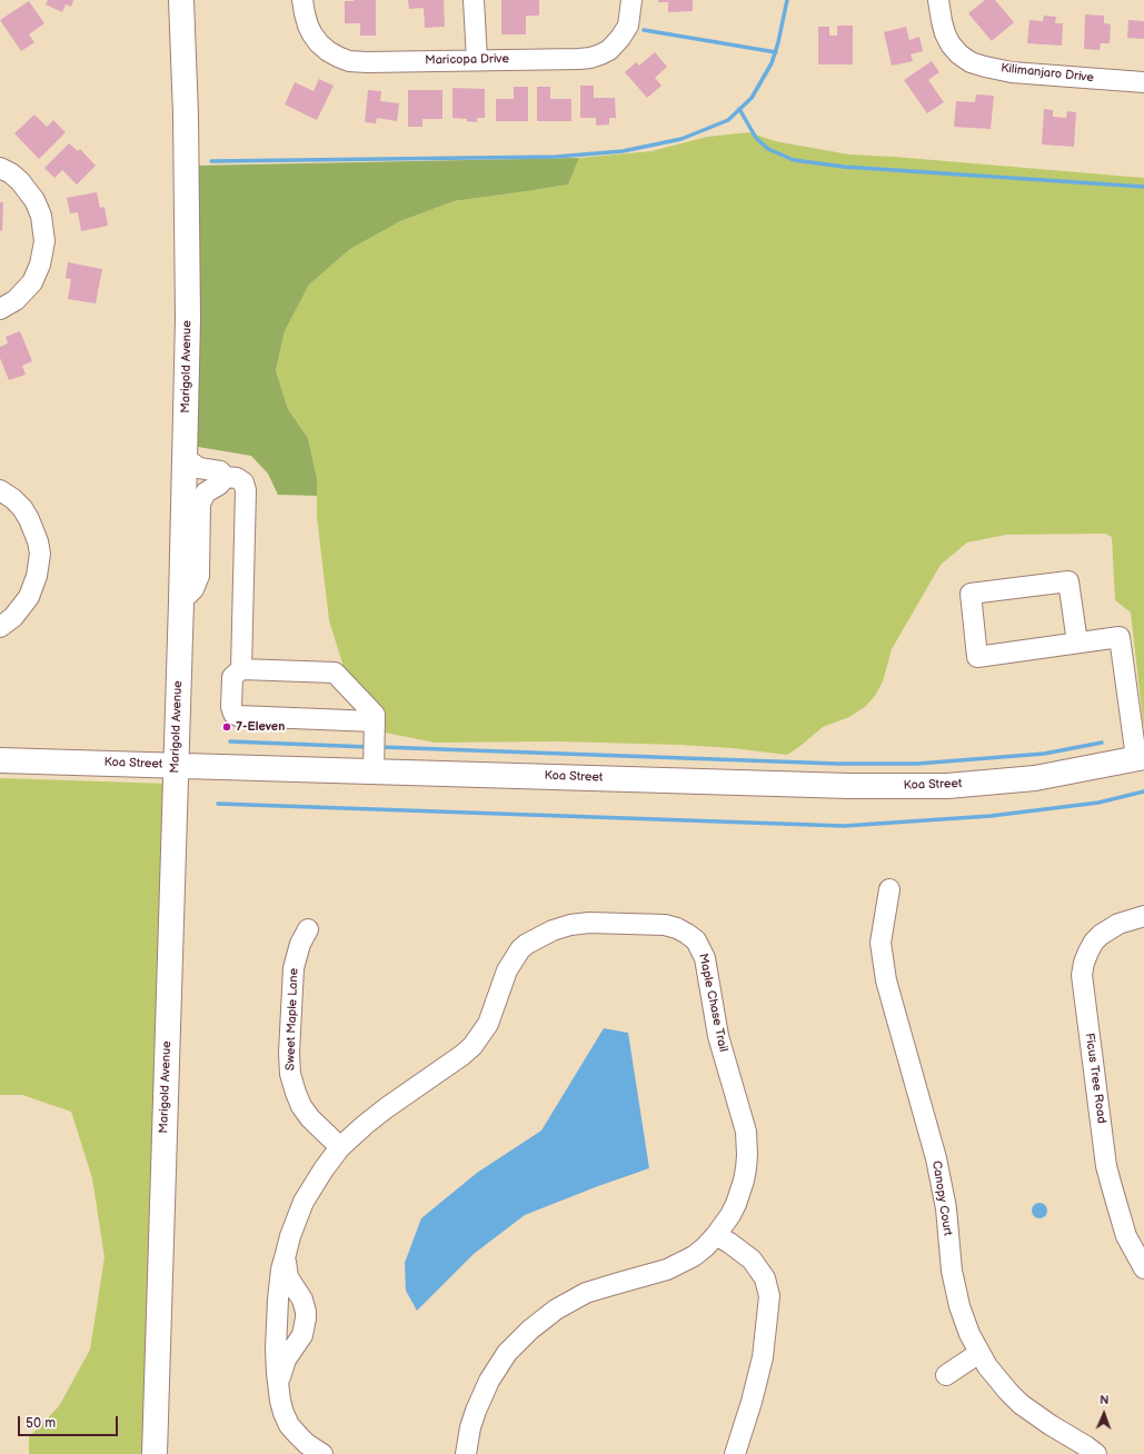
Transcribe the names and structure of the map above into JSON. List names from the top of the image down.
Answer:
{
  "streets": {
    "main road": ["Marigold Avenue", "Koa Street"],
    "street": [
      "Maricopa Drive",
      "Kilimanjaro Drive",
      "Maple Chase Trail",
      "Sweet Maple Lane",
      "Ficus Tree Road",
      "Canopy Court"
    ]
  },
  "crossings": [
    ["Marigold Avenue", "Koa Street"],
    ["Maple Chase Trail", "Sweet Maple Lane"]
  ],
  "places": ["7-Eleven"],
  "scale_bar": "50 m",
  "north": "top"
}
